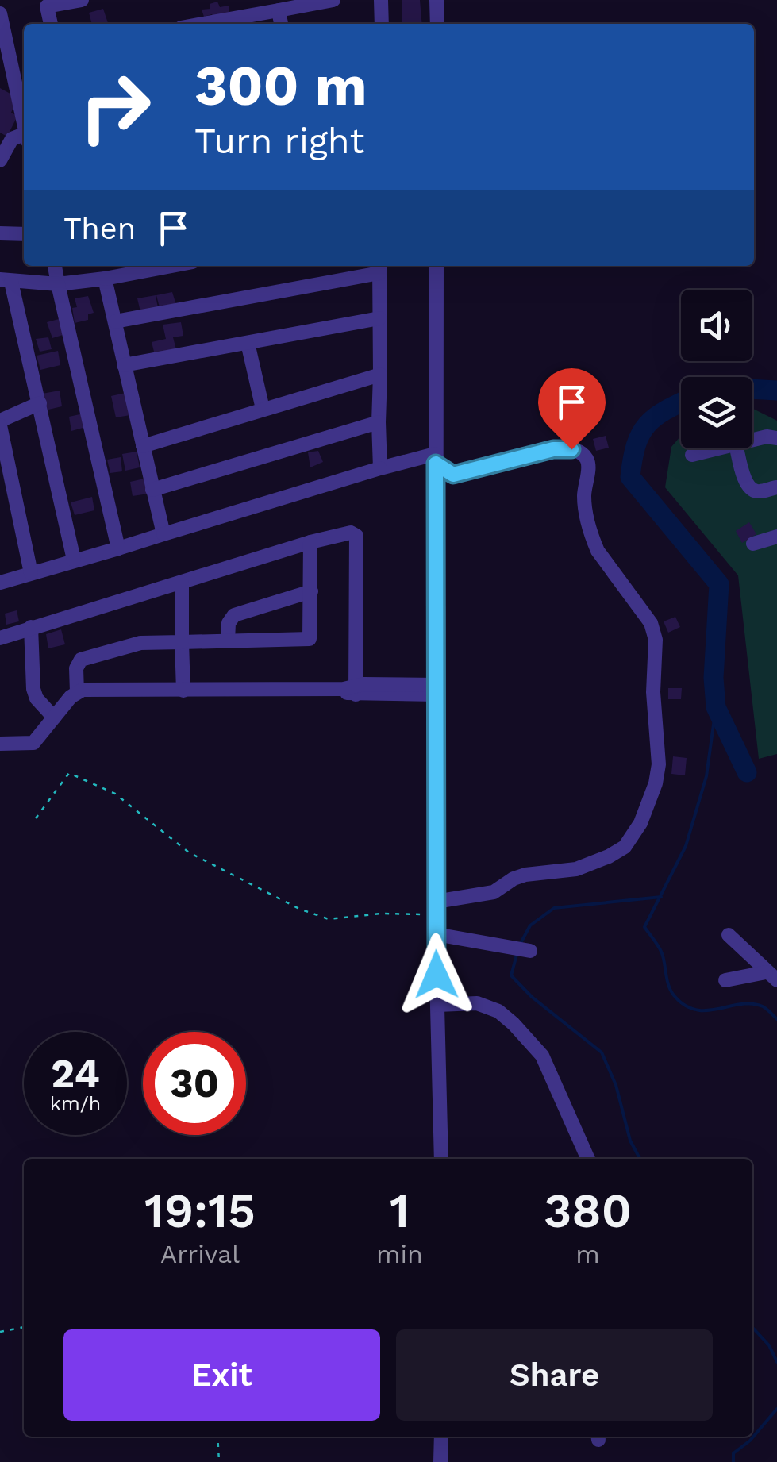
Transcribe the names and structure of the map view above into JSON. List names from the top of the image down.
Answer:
{
  "page": {
    "turn": ["300 m", "Turn right"],
    "then": "Then",
    "speed": "24 km/h",
    "limit": "30",
    "eta": [
      "19:15",
      "Arrival",
      "1",
      "min",
      "380",
      "m"
    ],
    "buttons": ["Exit", "Share"]
  }
}
